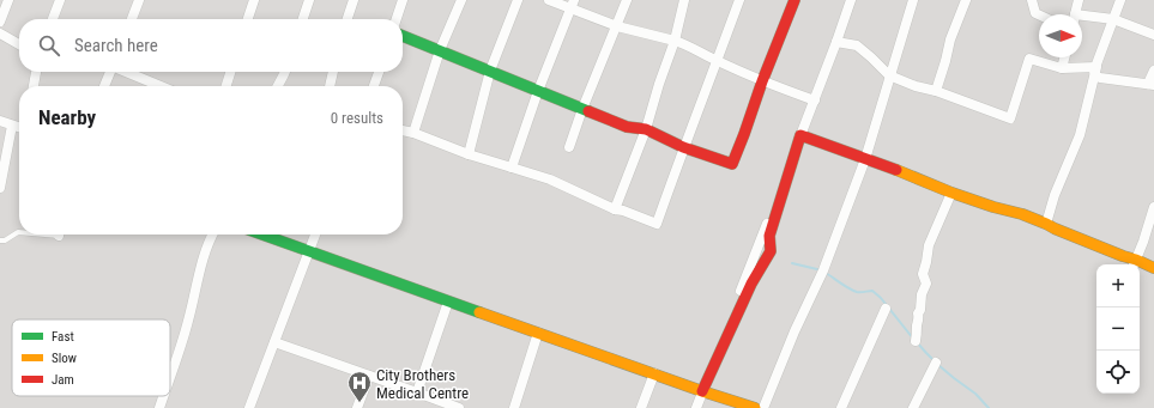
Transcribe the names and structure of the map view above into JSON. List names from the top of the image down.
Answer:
{
  "places": {
    "hospital": ["City Brothers Medical Centre"]
  },
  "legend": ["Fast", "Slow", "Jam"],
  "north": "right",
  "page": {
    "search": "Search here",
    "heading": ["Nearby", "0 results"],
    "map_buttons": ["+", "−"]
  }
}
